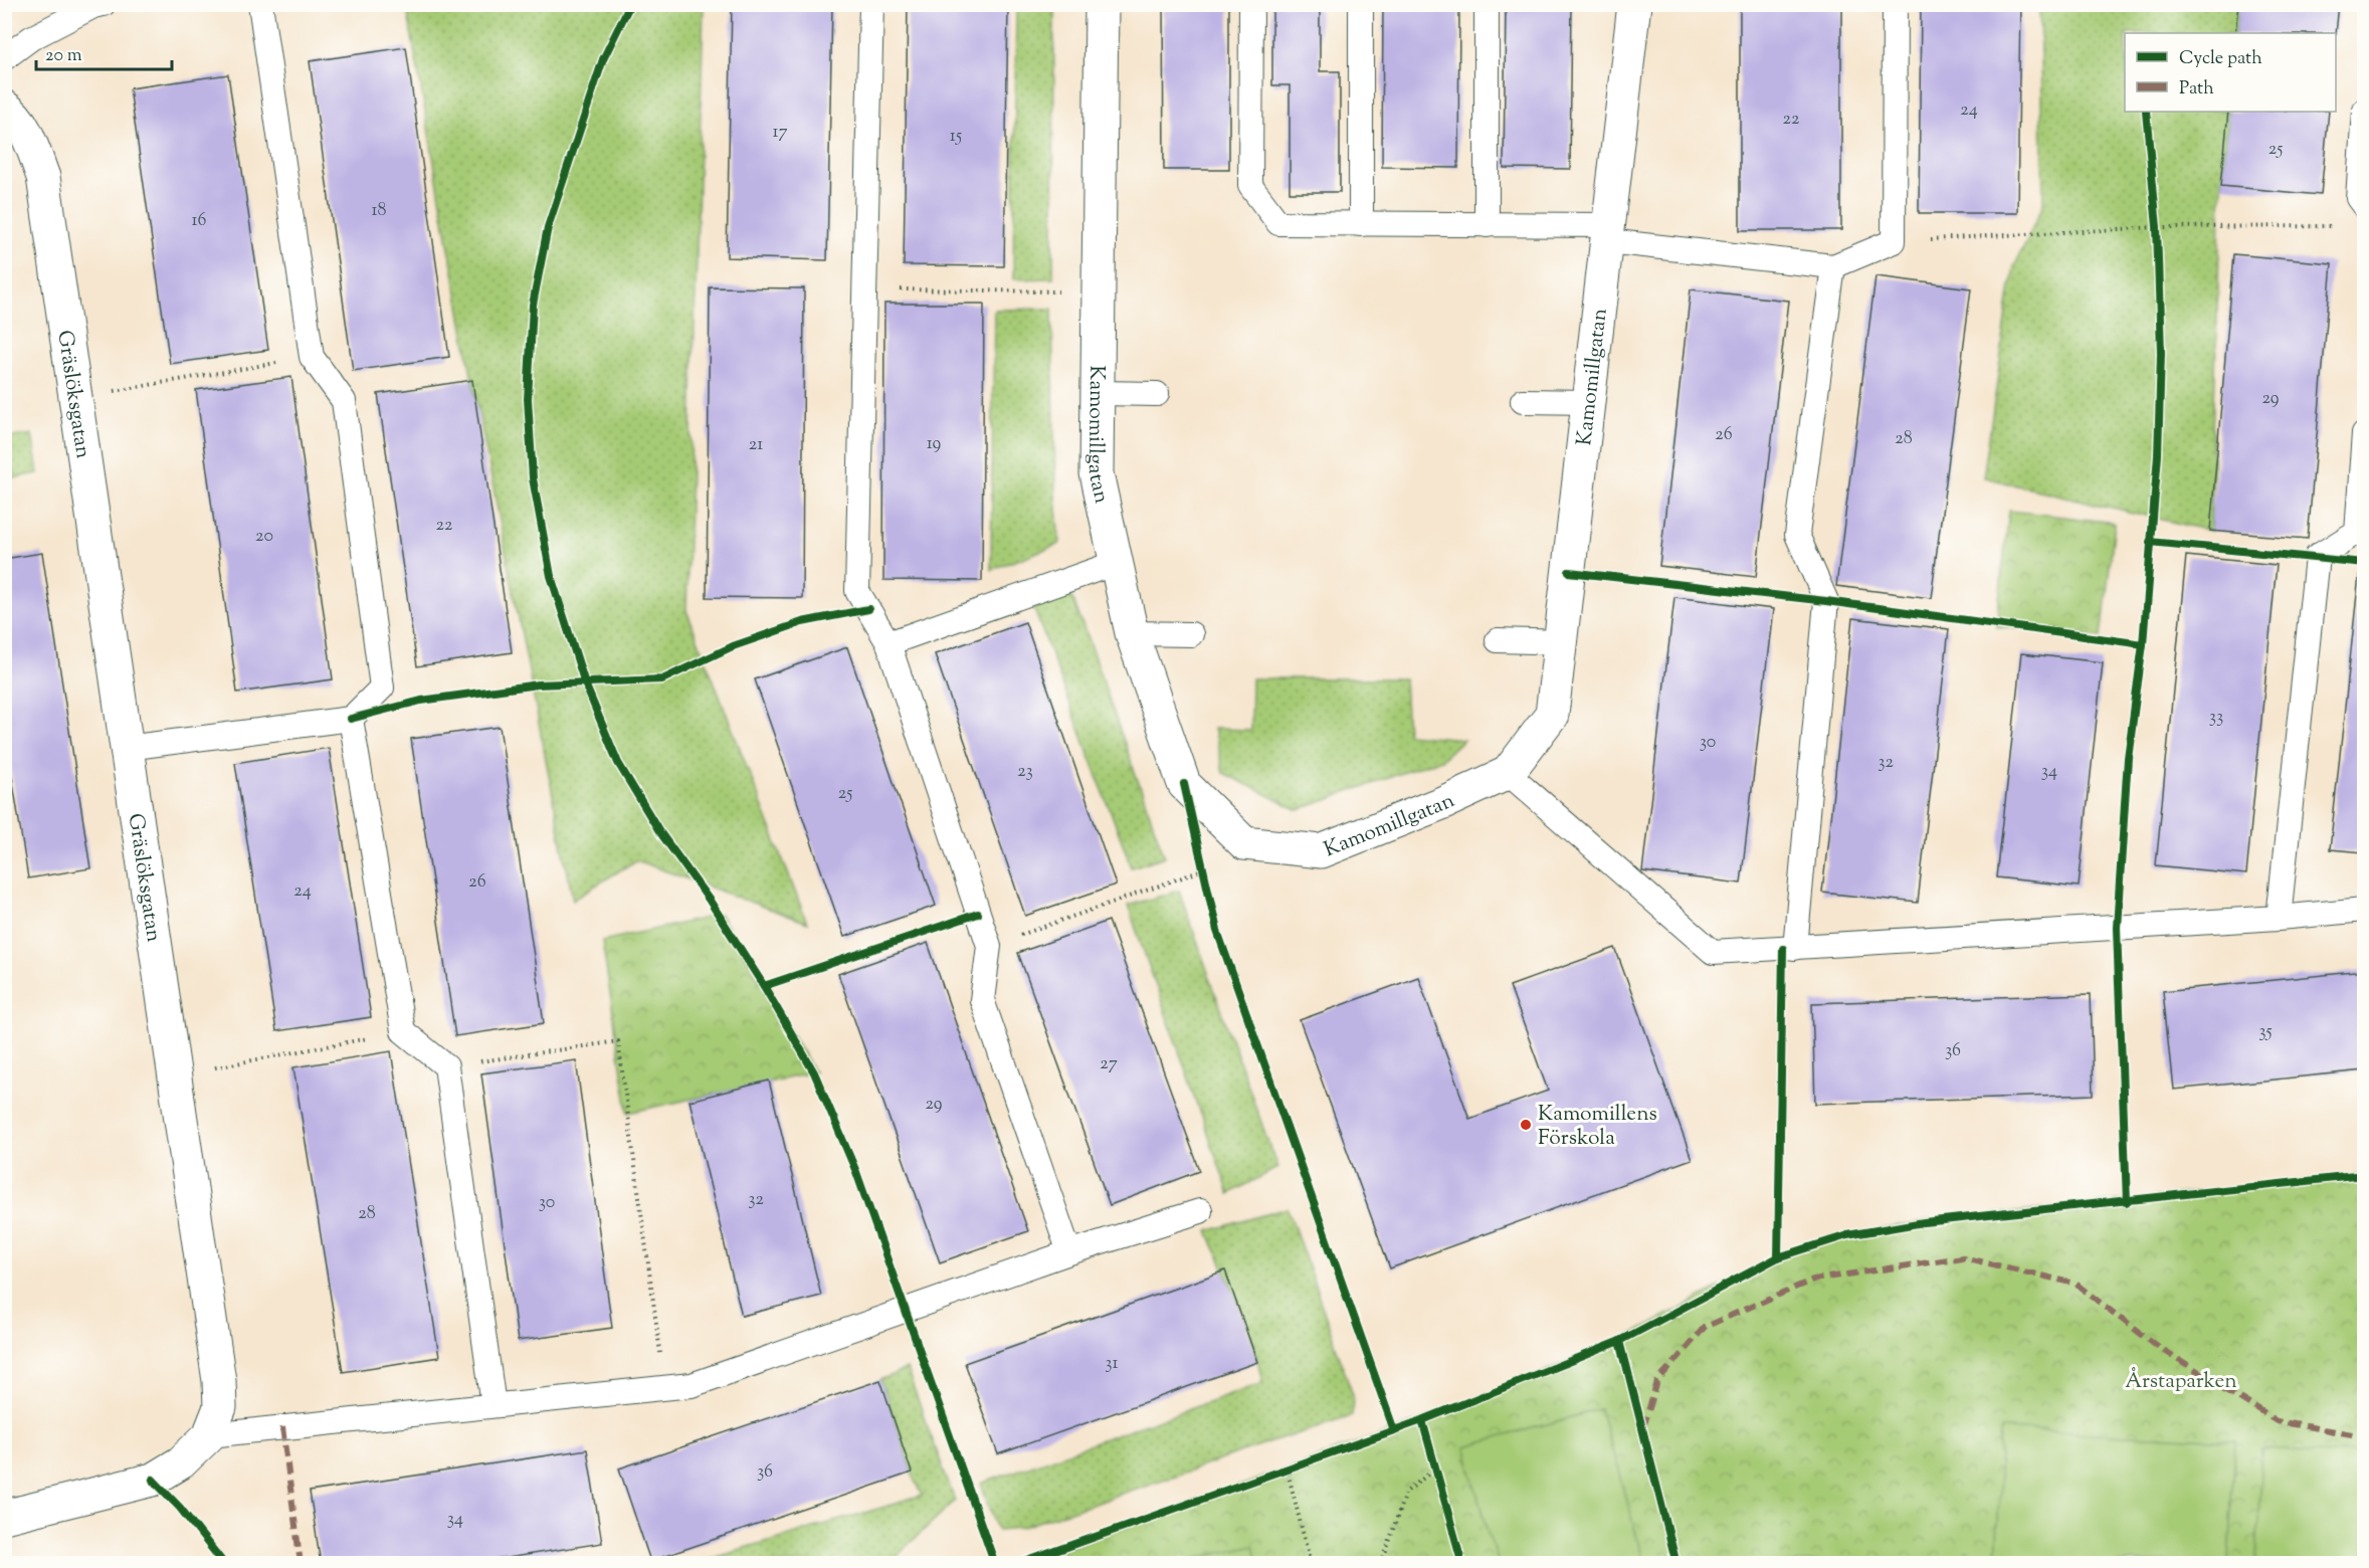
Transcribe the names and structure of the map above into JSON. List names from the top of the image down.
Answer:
{
  "streets": {
    "street": ["Kamomillgatan", "Gräslöksgatan"]
  },
  "parks": ["Årstaparken"],
  "places": ["Kamomillens Förskola"],
  "house_numbers": [
    "24",
    "22",
    "17",
    "15",
    "25",
    "18",
    "16",
    "29",
    "26",
    "28",
    "19",
    "21",
    "22",
    "20",
    "33",
    "30",
    "32",
    "23",
    "34",
    "25",
    "26",
    "24",
    "35",
    "36",
    "27",
    "29",
    "32",
    "30",
    "28",
    "31",
    "36",
    "34"
  ],
  "legend": ["Cycle path", "Path"],
  "scale_bar": "20 m"
}
